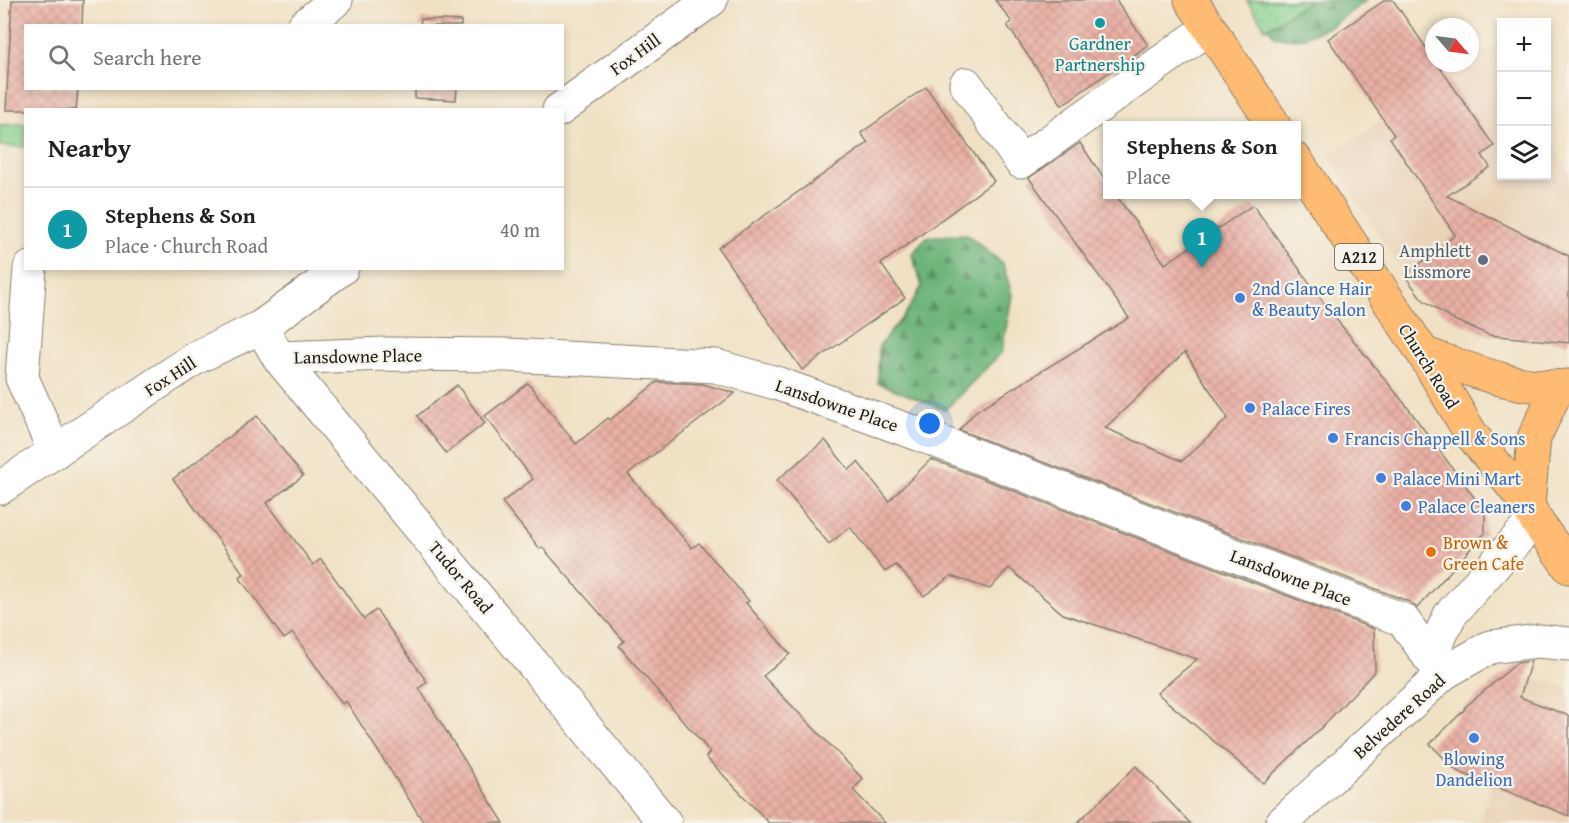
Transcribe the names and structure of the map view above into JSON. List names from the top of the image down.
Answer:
{
  "streets": {
    "main road": ["A212", "Church Road"],
    "street": [
      "Fox Hill",
      "Lansdowne Place",
      "Tudor Road",
      "Belvedere Road"
    ]
  },
  "crossings": [
    ["Fox Hill", "Tudor Road"],
    ["Lansdowne Place", "Tudor Road"],
    ["Lansdowne Place", "Belvedere Road"],
    ["Church Road", "Belvedere Road"]
  ],
  "places": [
    "Gardner Partnership",
    "Amphlett Lissmore",
    "2nd Glance Hair & Beauty Salon",
    "Palace Fires",
    "Francis Chappell & Sons",
    "Palace Mini Mart",
    "Palace Cleaners",
    "Brown & Green Cafe",
    "Blowing Dandelion"
  ],
  "north": "bottom right",
  "page": {
    "map_buttons": ["+", "−"],
    "search": "Search here",
    "heading": "Nearby",
    "popup": ["Stephens & Son", "Place"],
    "list": [
      {
        "mark": "1",
        "name": "Stephens & Son",
        "note": "Place · Church Road",
        "value": "40 m"
      }
    ],
    "pins": "1"
  }
}
